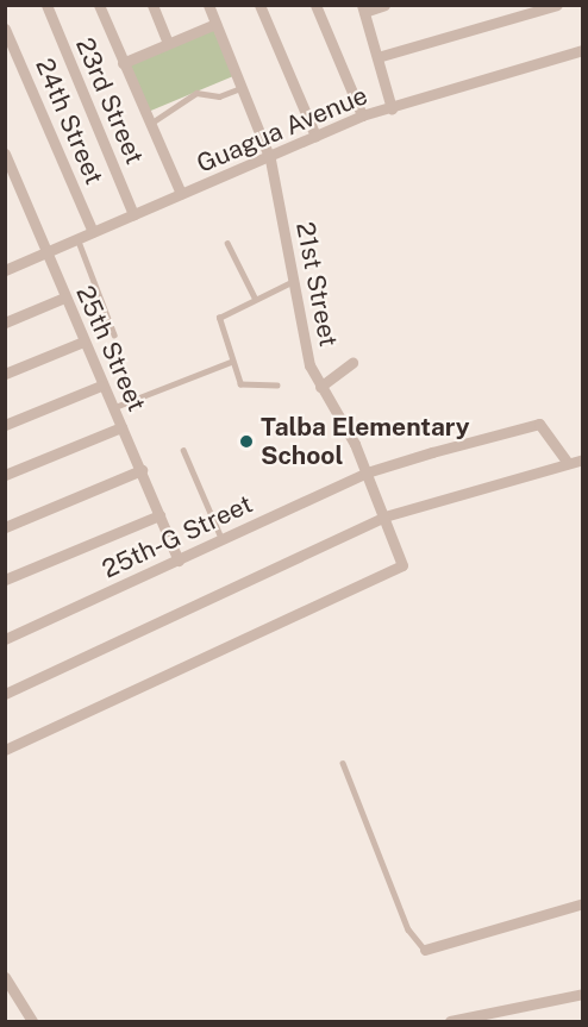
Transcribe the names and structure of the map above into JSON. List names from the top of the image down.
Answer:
{
  "streets": {
    "street": [
      "23rd Street",
      "24th Street",
      "Guagua Avenue",
      "21st Street",
      "25th Street",
      "25th-G Street"
    ]
  },
  "crossings": [
    ["23rd Street", "Guagua Avenue"],
    ["24th Street", "Guagua Avenue"],
    ["Guagua Avenue", "21st Street"],
    ["Guagua Avenue", "25th Street"],
    ["21st Street", "25th-G Street"],
    ["25th Street", "25th-G Street"]
  ],
  "places": ["Talba Elementary School"]
}
